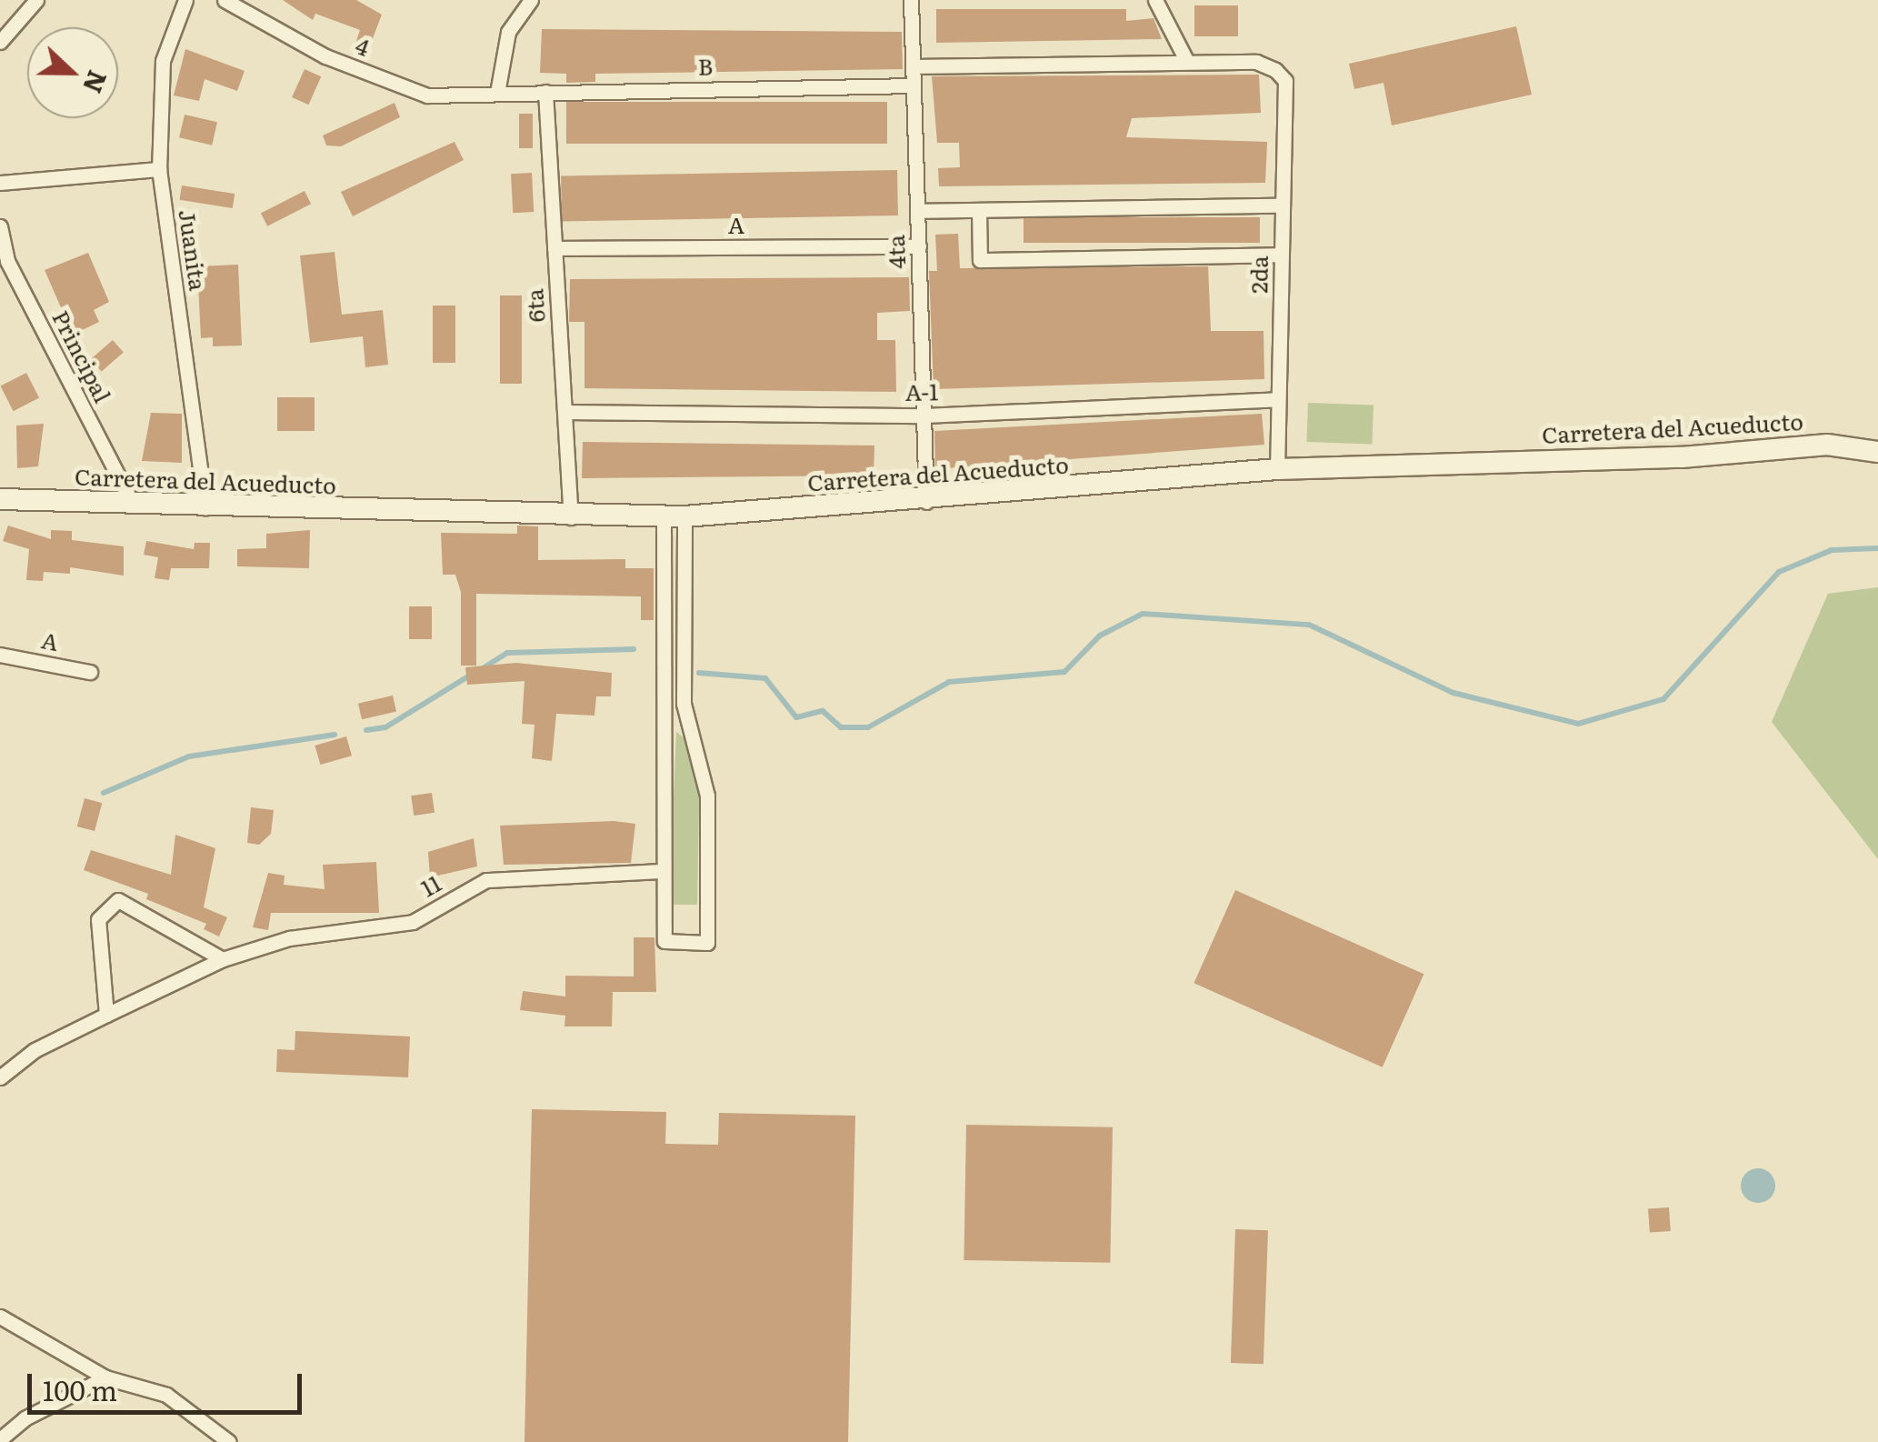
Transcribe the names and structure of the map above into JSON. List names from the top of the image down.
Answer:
{
  "streets": {
    "street": [
      "4",
      "B",
      "A",
      "Juanita",
      "4ta",
      "2da",
      "6ta",
      "Principal",
      "A-1",
      "Carretera del Acueducto",
      "11"
    ]
  },
  "crossings": [
    ["4", "B"],
    ["B", "4ta"],
    ["B", "6ta"],
    ["A", "4ta"],
    ["A", "6ta"],
    ["Juanita", "Carretera del Acueducto"],
    ["4ta", "A-1"],
    ["4ta", "Carretera del Acueducto"],
    ["2da", "A-1"],
    ["2da", "Carretera del Acueducto"],
    ["6ta", "A-1"],
    ["6ta", "Carretera del Acueducto"],
    ["Principal", "Carretera del Acueducto"]
  ],
  "scale_bar": "100 m",
  "north": "right"
}
